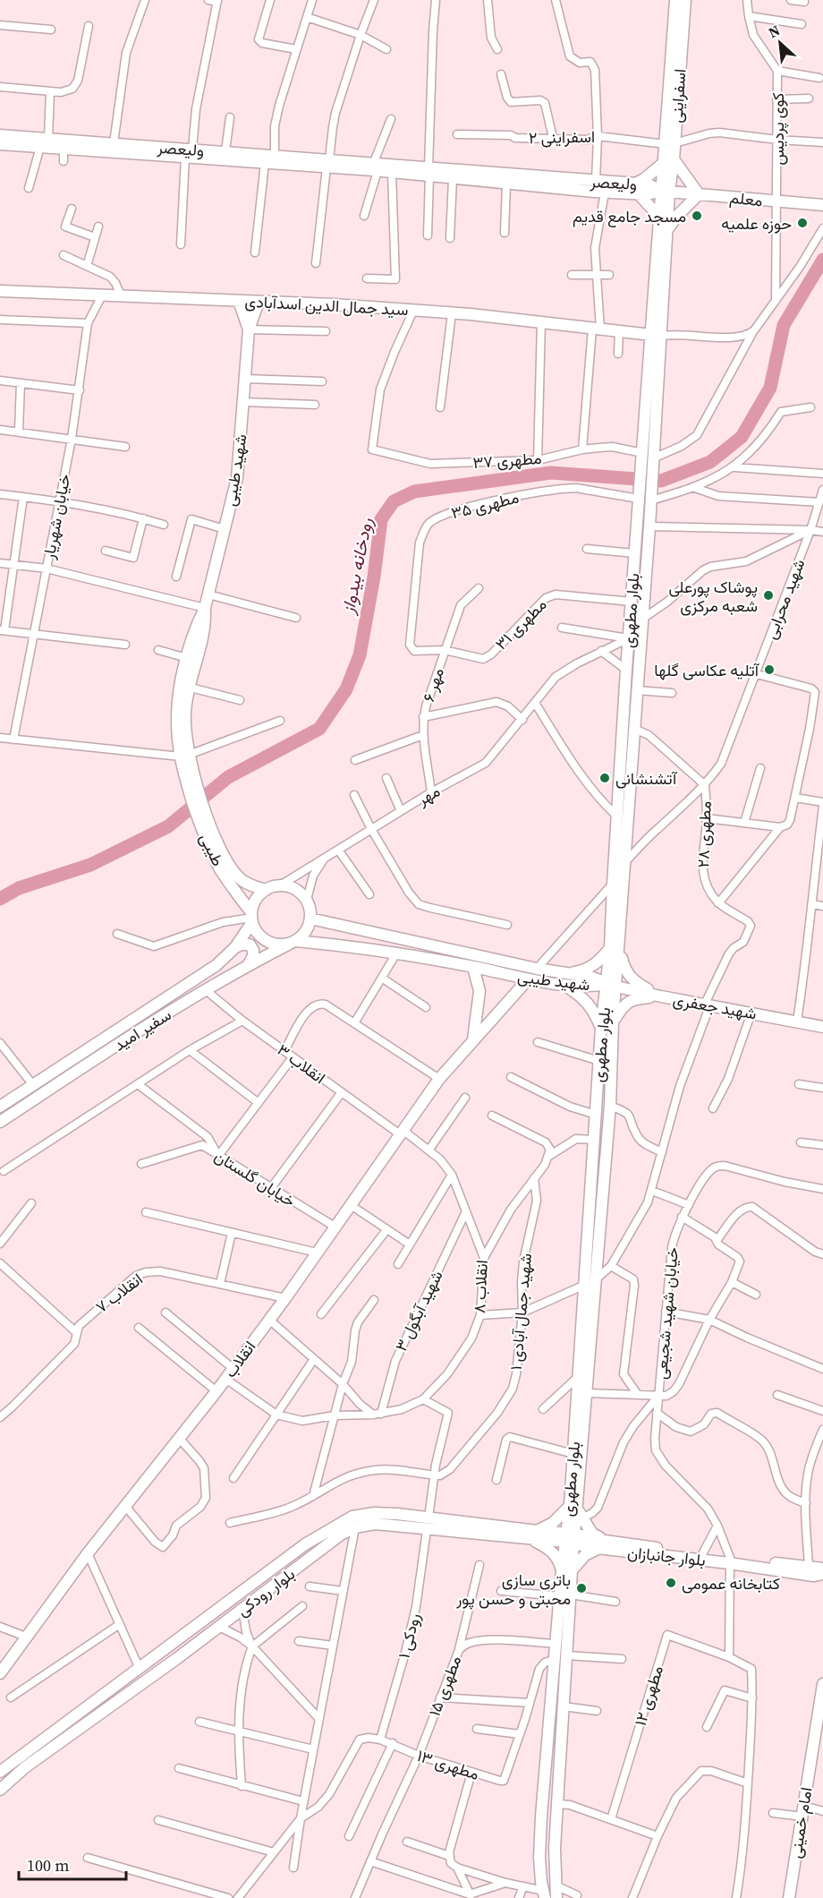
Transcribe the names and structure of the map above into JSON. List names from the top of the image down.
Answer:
{
  "streets": {
    "main road": [
      "اسفراینی",
      "ولیعصر",
      "معلم",
      "سید جمال الدین اسدآبادی",
      "شهید طیبی",
      "بلوار مطهری",
      "طیبی",
      "شهید جعفری",
      "سفیر امید",
      "انقلاب",
      "بلوار جانبازان",
      "بلوار رودکی",
      "امام خمینی"
    ],
    "street": [
      "کوی پردیس",
      "اسفراینی ۲",
      "مطهری ۳۷",
      "مطهری ۳۵",
      "خیابان شهریار",
      "شهید محرابی",
      "مطهری ۳۱",
      "مهر ۶",
      "مهر",
      "مطهری ۲۸",
      "انقلاب ۳",
      "خیابان گلستان",
      "انقلاب ۸",
      "انقلاب ۷",
      "شهید آبگول ۳",
      "شهید جمال آبادی ۱",
      "خیابان شهید شجیعی",
      "رودکی ۱",
      "مطهری ۱۵",
      "مطهری ۱۲",
      "مطهری ۱۳"
    ]
  },
  "crossings": [
    ["اسفراینی", "اسفراینی ۲"],
    ["اسفراینی", "ولیعصر"],
    ["اسفراینی", "معلم"],
    ["اسفراینی", "بلوار مطهری"],
    ["کوی پردیس", "معلم"],
    ["ولیعصر", "معلم"],
    ["ولیعصر", "بلوار مطهری"],
    ["معلم", "بلوار مطهری"],
    ["سید جمال الدین اسدآبادی", "مطهری ۳۷"],
    ["سید جمال الدین اسدآبادی", "شهید طیبی"],
    ["سید جمال الدین اسدآبادی", "خیابان شهریار"],
    ["سید جمال الدین اسدآبادی", "بلوار مطهری"],
    ["مطهری ۳۷", "بلوار مطهری"],
    ["شهید طیبی", "بلوار مطهری"],
    ["شهید طیبی", "مهر"],
    ["شهید طیبی", "طیبی"],
    ["شهید طیبی", "شهید جعفری"],
    ["شهید طیبی", "سفیر امید"],
    ["شهید طیبی", "انقلاب"],
    ["مطهری ۳۵", "بلوار مطهری"],
    ["مطهری ۳۵", "مطهری ۳۱"],
    ["مطهری ۳۵", "مهر ۶"],
    ["شهید محرابی", "بلوار مطهری"],
    ["شهید محرابی", "مطهری ۲۸"],
    ["بلوار مطهری", "مطهری ۳۱"],
    ["بلوار مطهری", "مهر"],
    ["بلوار مطهری", "مطهری ۲۸"],
    ["بلوار مطهری", "شهید جعفری"],
    ["بلوار مطهری", "بلوار جانبازان"],
    ["بلوار مطهری", "بلوار رودکی"],
    ["بلوار مطهری", "مطهری ۱۵"],
    ["بلوار مطهری", "مطهری ۱۳"],
    ["مطهری ۳۱", "مهر ۶"],
    ["مهر ۶", "مهر"],
    ["مهر", "طیبی"],
    ["مهر", "سفیر امید"],
    ["مطهری ۲۸", "شهید جعفری"],
    ["طیبی", "سفیر امید"],
    ["سفیر امید", "انقلاب ۳"],
    ["انقلاب ۳", "انقلاب ۸"],
    ["انقلاب ۳", "انقلاب"],
    ["خیابان گلستان", "انقلاب"],
    ["انقلاب ۸", "شهید آبگول ۳"],
    ["انقلاب ۸", "انقلاب"],
    ["انقلاب ۷", "انقلاب"],
    ["خیابان شهید شجیعی", "بلوار جانبازان"],
    ["بلوار جانبازان", "بلوار رودکی"],
    ["بلوار رودکی", "رودکی ۱"],
    ["رودکی ۱", "مطهری ۱۳"],
    ["مطهری ۱۵", "مطهری ۱۳"]
  ],
  "water": ["رودخانه بیدواز"],
  "places": [
    "مسجد جامع قدیم",
    "حوزه علمیه",
    "پوشاک پورعلی شعبه مرکزی",
    "آتلیه عکاسی گلها",
    "آتشنشانی",
    "کتابخانه عمومی",
    "باتری سازی محبتی و حسن پور"
  ],
  "scale_bar": "100 m",
  "north": "top left"
}
